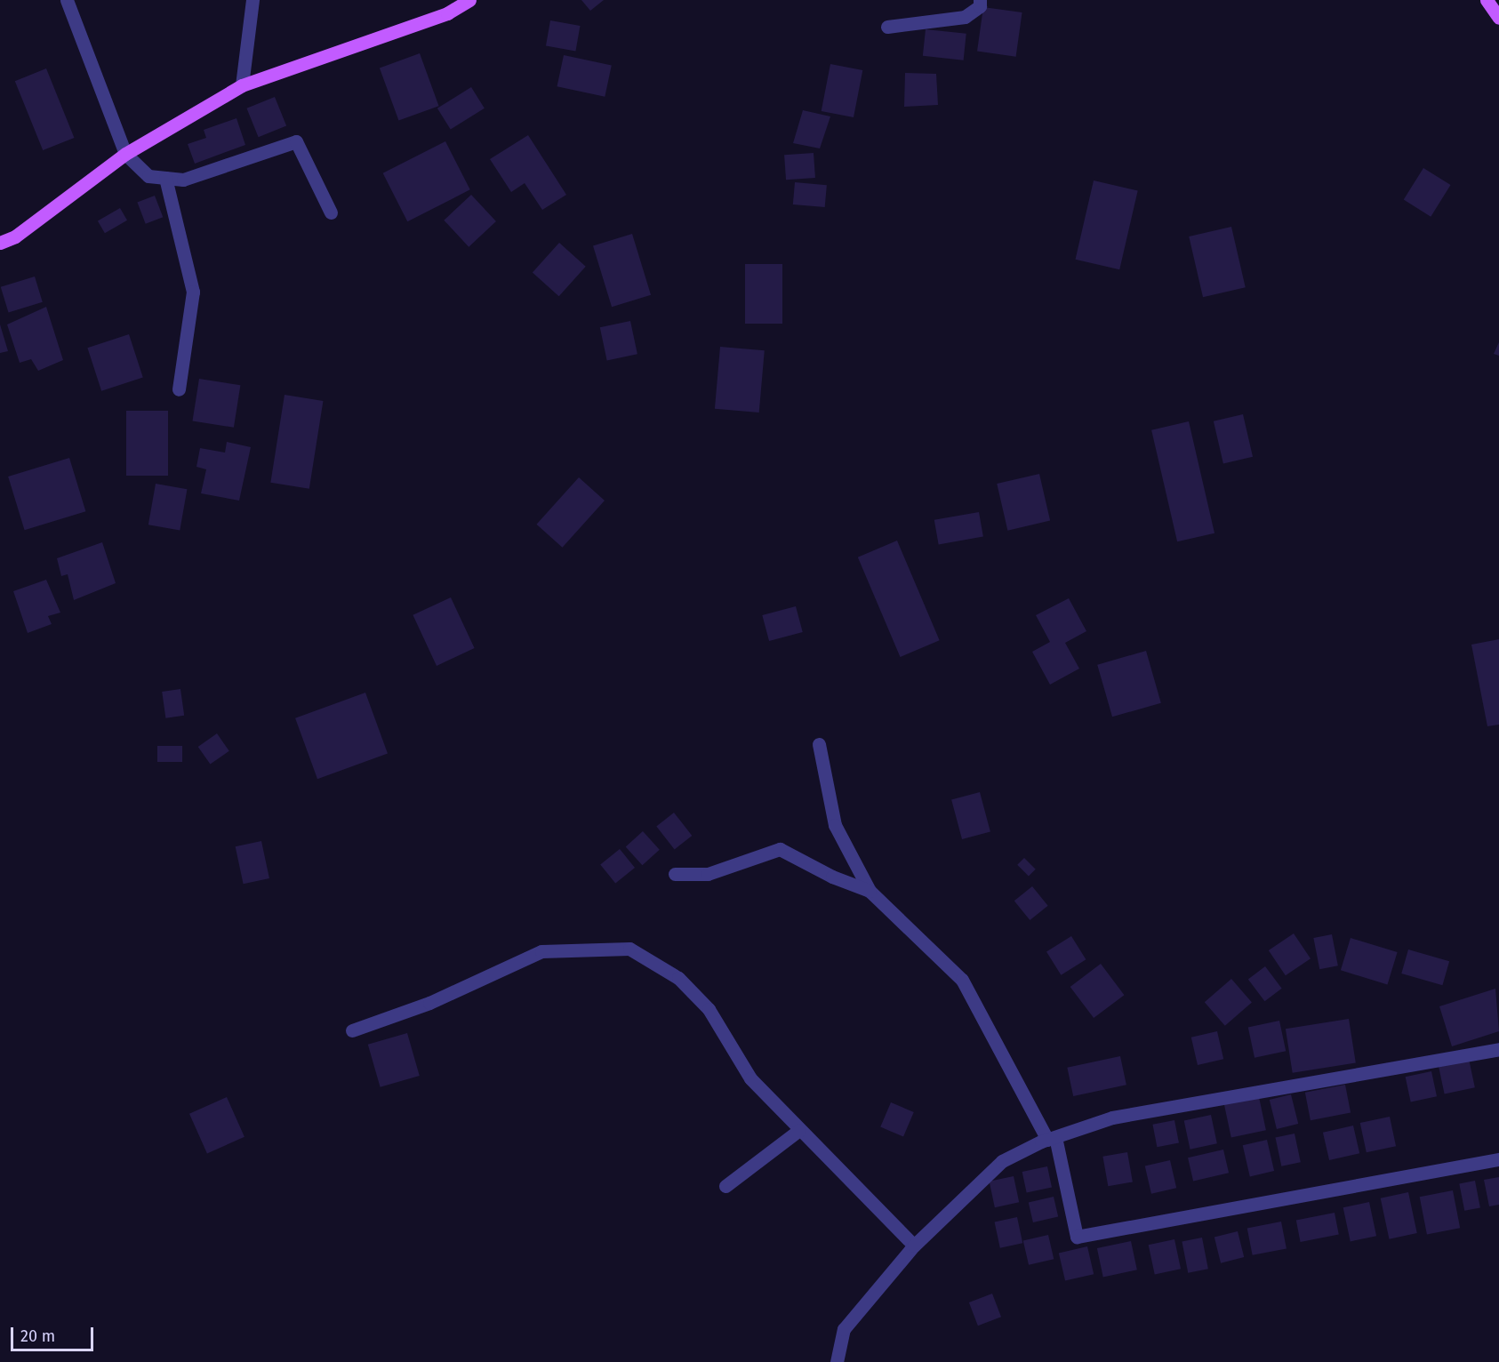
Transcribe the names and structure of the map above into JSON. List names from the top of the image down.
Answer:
{
  "scale_bar": "20 m"
}
